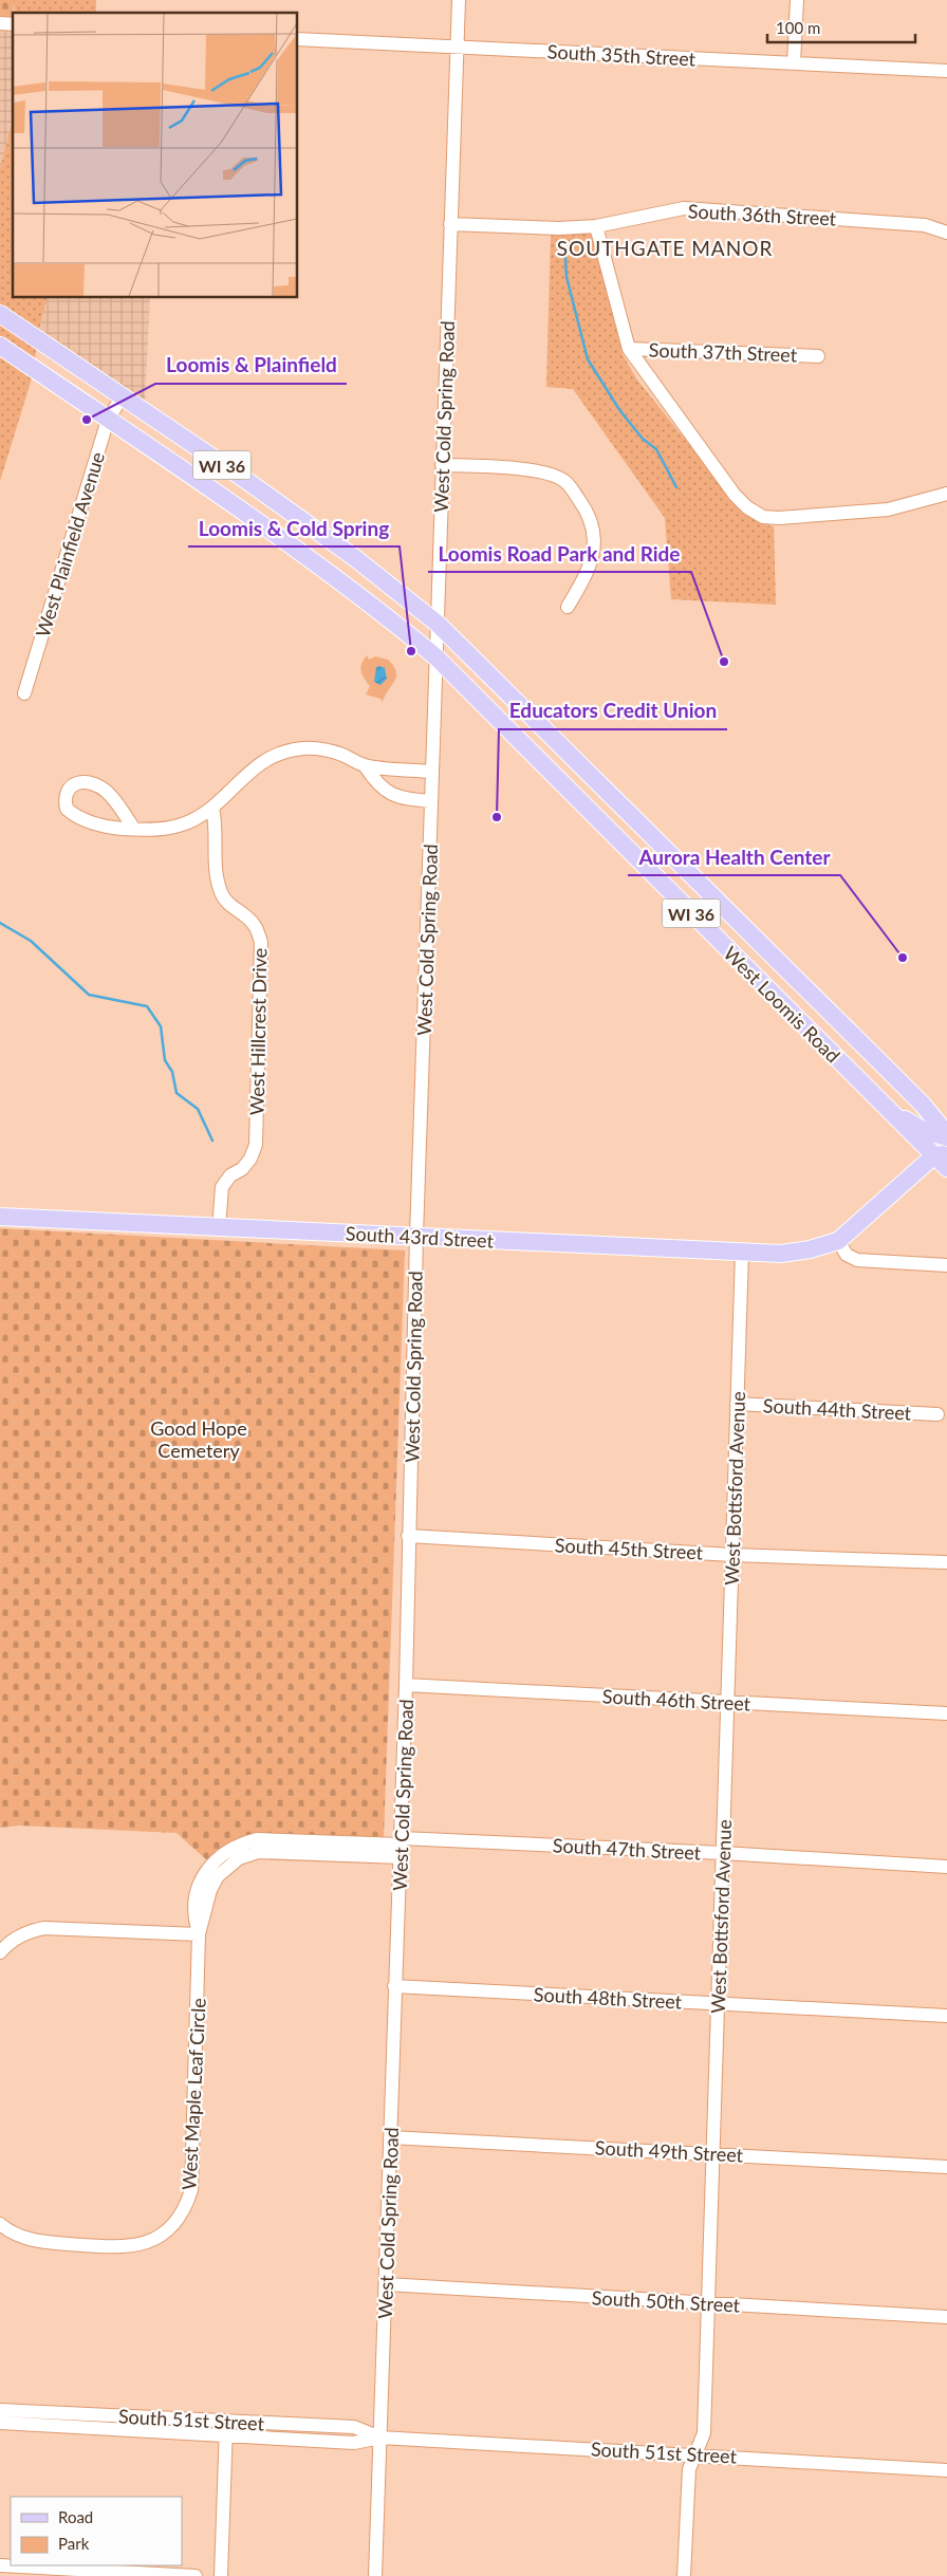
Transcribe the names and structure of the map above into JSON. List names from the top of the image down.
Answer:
{
  "streets": {
    "main road": ["WI 36", "West Loomis Road", "South 43rd Street"],
    "street": [
      "South 35th Street",
      "South 36th Street",
      "South 37th Street",
      "West Cold Spring Road",
      "West Plainfield Avenue",
      "West Hillcrest Drive",
      "South 44th Street",
      "West Bottsford Avenue",
      "South 45th Street",
      "South 46th Street",
      "South 47th Street",
      "South 48th Street",
      "West Maple Leaf Circle",
      "South 49th Street",
      "South 50th Street",
      "South 51st Street"
    ]
  },
  "crossings": [
    ["South 35th Street", "West Cold Spring Road"],
    ["South 36th Street", "West Cold Spring Road"],
    ["West Cold Spring Road", "West Loomis Road"],
    ["West Cold Spring Road", "South 43rd Street"],
    ["West Cold Spring Road", "South 45th Street"],
    ["West Cold Spring Road", "South 46th Street"],
    ["West Cold Spring Road", "South 47th Street"],
    ["West Cold Spring Road", "South 48th Street"],
    ["West Cold Spring Road", "West Maple Leaf Circle"],
    ["West Cold Spring Road", "South 49th Street"],
    ["West Cold Spring Road", "South 50th Street"],
    ["West Cold Spring Road", "South 51st Street"],
    ["West Plainfield Avenue", "West Loomis Road"],
    ["West Loomis Road", "South 43rd Street"],
    ["West Hillcrest Drive", "South 43rd Street"],
    ["South 43rd Street", "West Bottsford Avenue"],
    ["South 44th Street", "West Bottsford Avenue"],
    ["West Bottsford Avenue", "South 45th Street"],
    ["West Bottsford Avenue", "South 46th Street"],
    ["West Bottsford Avenue", "South 47th Street"],
    ["West Bottsford Avenue", "South 48th Street"],
    ["West Bottsford Avenue", "South 49th Street"],
    ["West Bottsford Avenue", "South 50th Street"],
    ["West Bottsford Avenue", "South 51st Street"],
    ["South 47th Street", "West Maple Leaf Circle"]
  ],
  "districts": ["SOUTHGATE MANOR"],
  "parks": ["Good Hope Cemetery"],
  "places": [
    "Loomis & Plainfield",
    "Loomis & Cold Spring",
    "Loomis Road Park and Ride",
    "Educators Credit Union",
    "Aurora Health Center"
  ],
  "legend": ["Road", "Park"],
  "scale_bar": "100 m"
}
